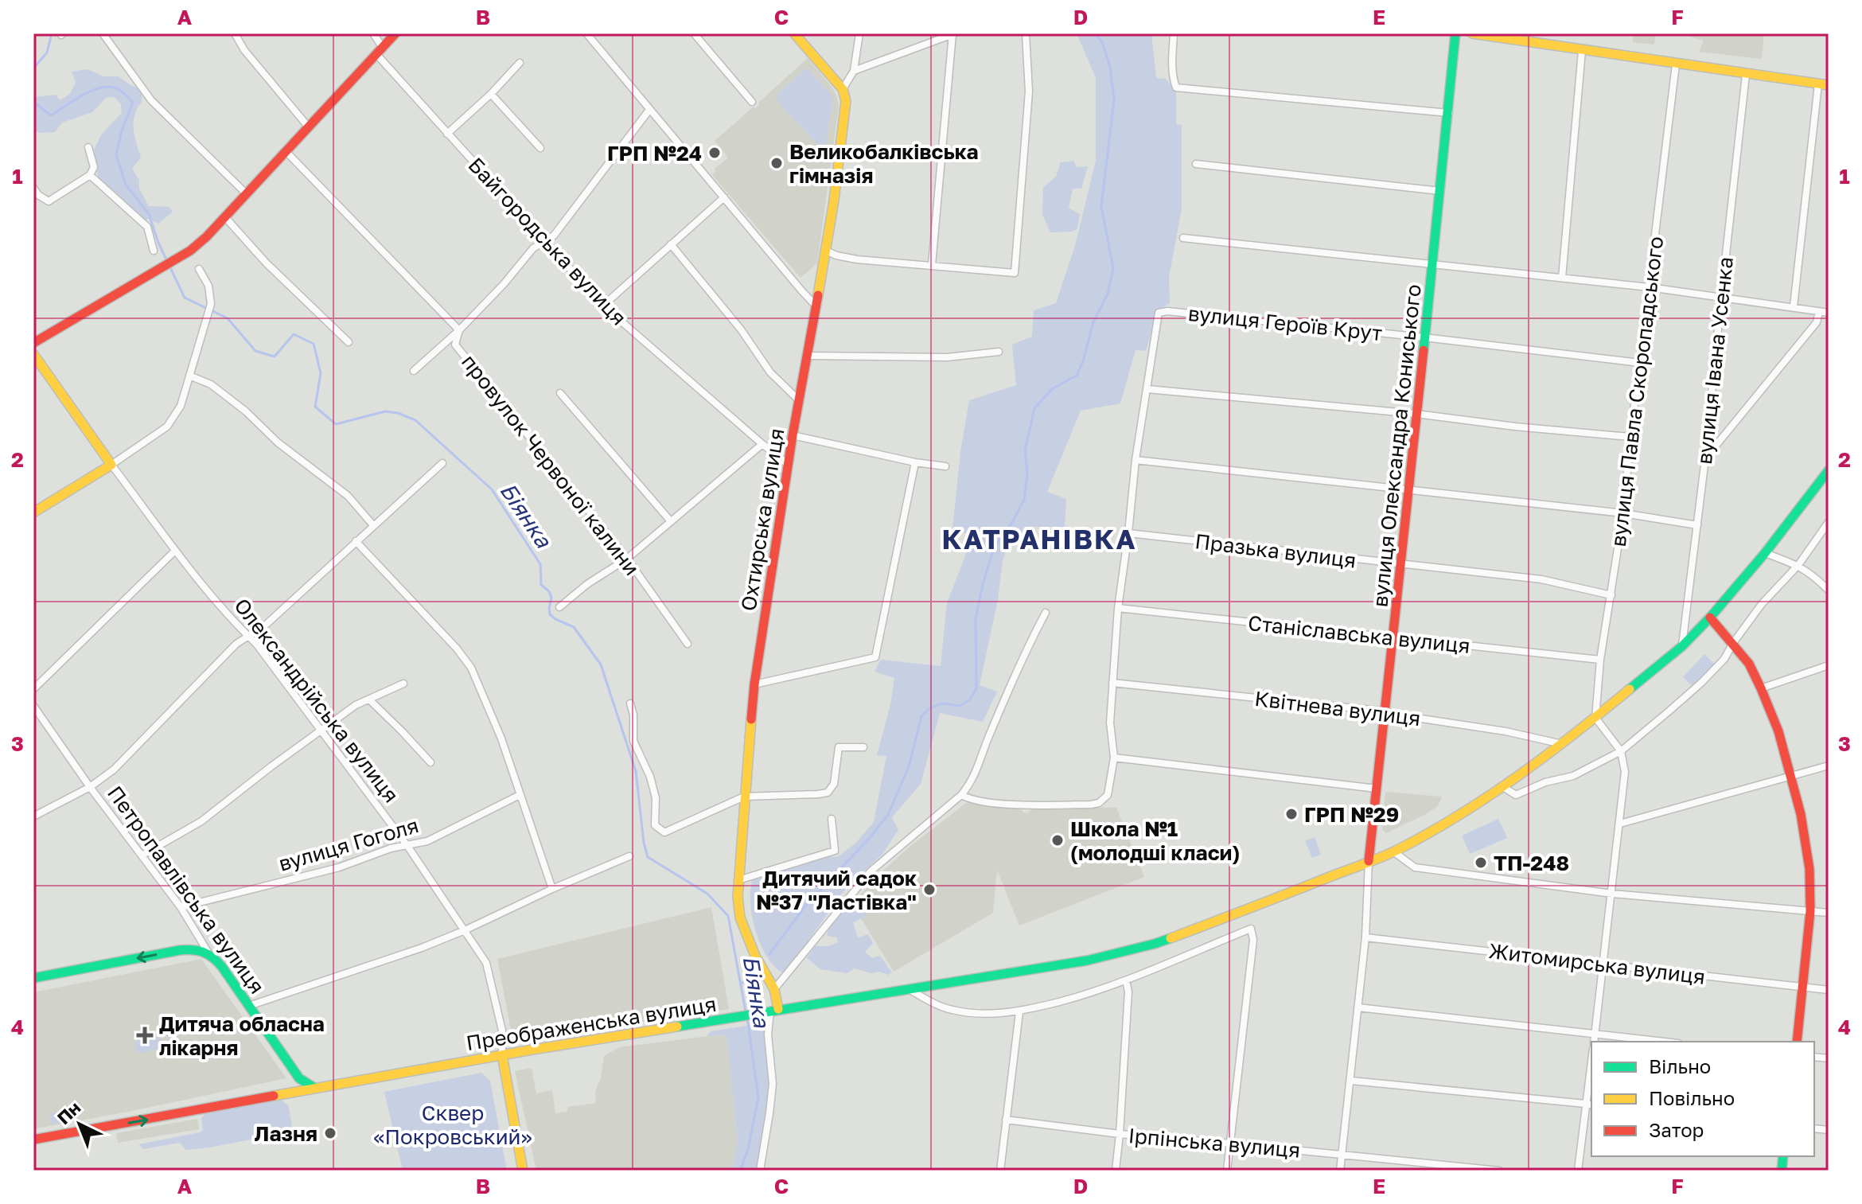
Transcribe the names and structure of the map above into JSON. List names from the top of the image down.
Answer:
{
  "streets": {
    "street": [
      "Байгородська вулиця",
      "вулиця Героїв Крут",
      "вулиця Івана Усенка",
      "вулиця Павла Скоропадського",
      "вулиця Олександра Кониського",
      "провулок Червоної калини",
      "Охтирська вулиця",
      "Празька вулиця",
      "Станіславська вулиця",
      "Олександрійська вулиця",
      "Квітнева вулиця",
      "вулиця Гоголя",
      "Петропавлівська вулиця",
      "Житомирська вулиця",
      "Преображенська вулиця",
      "Ірпінська вулиця"
    ]
  },
  "crossings": [
    ["Байгородська вулиця", "Охтирська вулиця"],
    ["вулиця Героїв Крут", "вулиця Павла Скоропадського"],
    ["вулиця Героїв Крут", "вулиця Олександра Кониського"],
    ["вулиця Івана Усенка", "Преображенська вулиця"],
    ["вулиця Павла Скоропадського", "Празька вулиця"],
    ["вулиця Павла Скоропадського", "Станіславська вулиця"],
    ["вулиця Павла Скоропадського", "Преображенська вулиця"],
    ["вулиця Олександра Кониського", "Празька вулиця"],
    ["вулиця Олександра Кониського", "Станіславська вулиця"],
    ["вулиця Олександра Кониського", "Квітнева вулиця"],
    ["вулиця Олександра Кониського", "Преображенська вулиця"],
    ["Охтирська вулиця", "Преображенська вулиця"],
    ["Олександрійська вулиця", "вулиця Гоголя"],
    ["Олександрійська вулиця", "Преображенська вулиця"],
    ["Квітнева вулиця", "Преображенська вулиця"],
    ["вулиця Гоголя", "Петропавлівська вулиця"],
    ["Петропавлівська вулиця", "Преображенська вулиця"]
  ],
  "districts": ["КАТРАНІВКА"],
  "water": ["Біянка"],
  "parks": ["Сквер «Покровський»"],
  "places": {
    "other": [
      "ГРП №24",
      "Великобалківська гімназія",
      "ГРП №29",
      "Школа №1 (молодші класи)",
      "ТП-248",
      "Дитячий садок №37 \"Ластівка\"",
      "Лазня"
    ],
    "health": ["Дитяча обласна лікарня"]
  },
  "legend": ["Вільно", "Повільно", "Затор"],
  "north": "top left",
  "grid": {
    "columns": [
      "A",
      "B",
      "C",
      "D",
      "E",
      "F"
    ],
    "rows": [
      "1",
      "2",
      "3",
      "4"
    ]
  }
}
